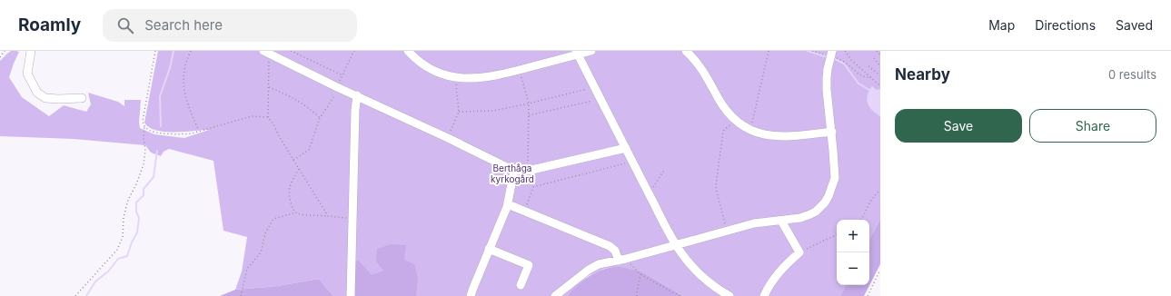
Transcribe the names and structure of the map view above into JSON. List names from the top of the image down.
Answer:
{
  "parks": ["Berthåga kyrkogård"],
  "page": {
    "header": "Roamly",
    "search": "Search here",
    "nav": ["Map", "Directions", "Saved"],
    "heading": ["Nearby", "0 results"],
    "buttons": ["Save", "Share"],
    "map_buttons": ["+", "−"]
  }
}
